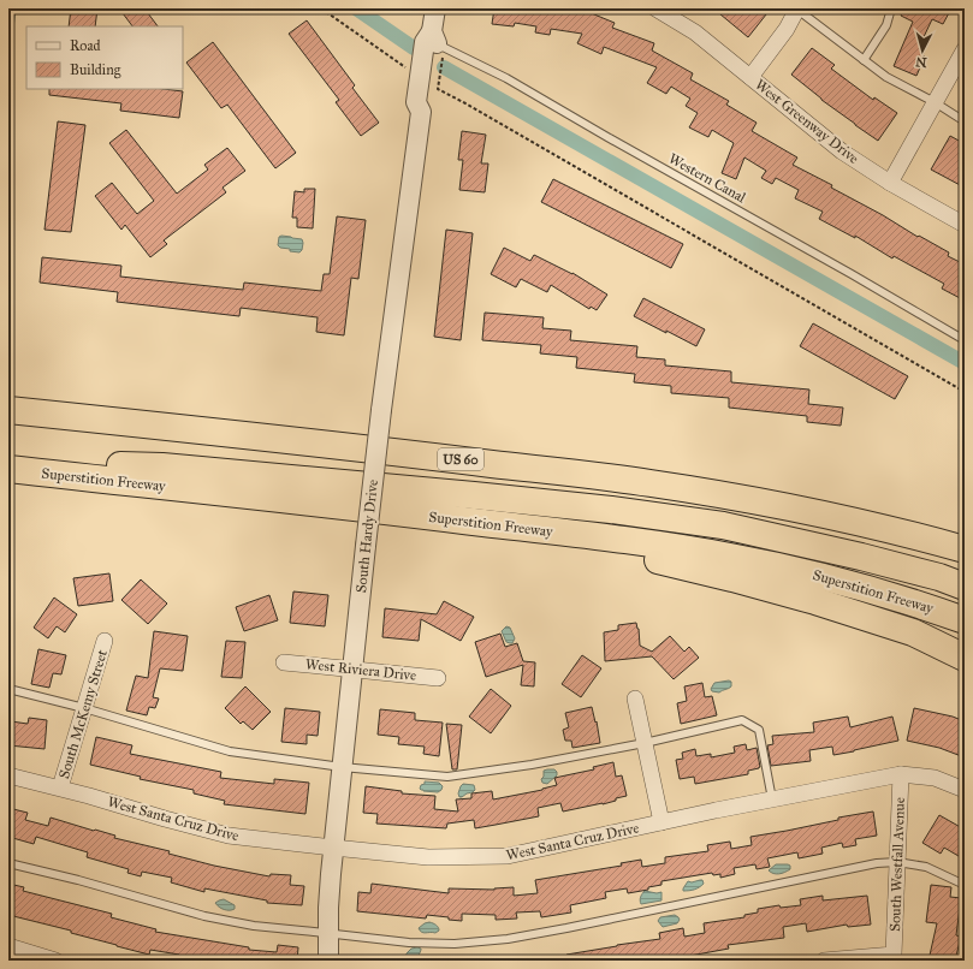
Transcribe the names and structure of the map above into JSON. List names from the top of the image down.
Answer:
{
  "streets": {
    "highway": ["US 60", "Superstition Freeway"],
    "street": [
      "West Greenway Drive",
      "South Hardy Drive",
      "West Riviera Drive",
      "South McKemy Street",
      "West Santa Cruz Drive",
      "South Westfall Avenue"
    ],
    "lane": ["Western Canal"]
  },
  "crossings": [
    ["Western Canal", "South Hardy Drive"],
    ["South Hardy Drive", "West Riviera Drive"],
    ["South Hardy Drive", "West Santa Cruz Drive"],
    ["South McKemy Street", "West Santa Cruz Drive"],
    ["West Santa Cruz Drive", "South Westfall Avenue"]
  ],
  "legend": ["Road", "Building"],
  "north": "bottom"
}
